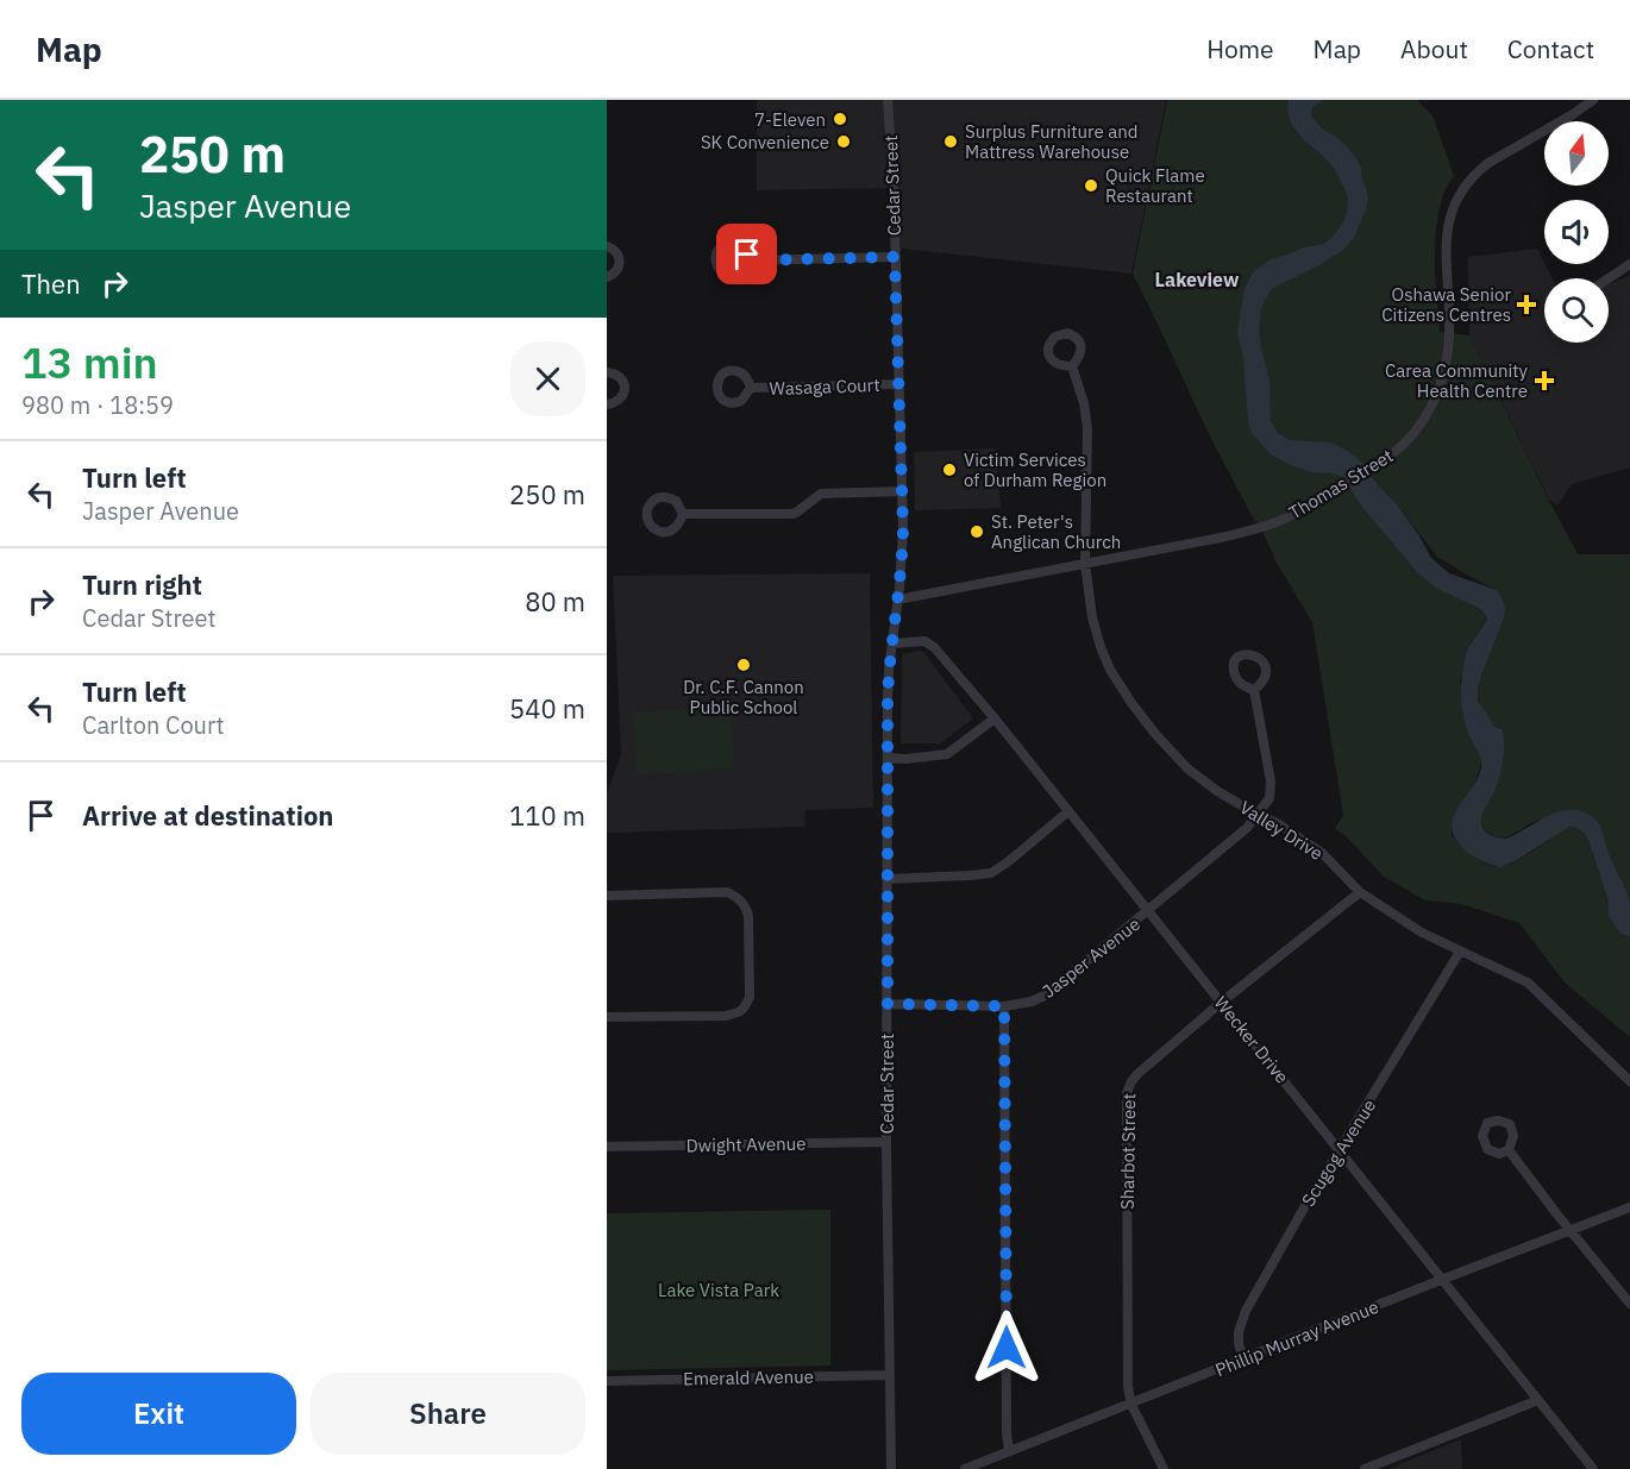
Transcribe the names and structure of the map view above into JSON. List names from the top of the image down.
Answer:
{
  "streets": {
    "street": [
      "Cedar Street",
      "Wasaga Court",
      "Thomas Street",
      "Valley Drive",
      "Jasper Avenue",
      "Wecker Drive",
      "Dwight Avenue",
      "Sharbot Street",
      "Scugog Avenue",
      "Phillip Murray Avenue",
      "Emerald Avenue"
    ]
  },
  "crossings": [
    ["Cedar Street", "Wasaga Court"],
    ["Cedar Street", "Thomas Street"],
    ["Cedar Street", "Jasper Avenue"],
    ["Cedar Street", "Wecker Drive"],
    ["Cedar Street", "Dwight Avenue"],
    ["Cedar Street", "Emerald Avenue"],
    ["Thomas Street", "Valley Drive"],
    ["Valley Drive", "Jasper Avenue"],
    ["Valley Drive", "Sharbot Street"],
    ["Valley Drive", "Scugog Avenue"],
    ["Jasper Avenue", "Wecker Drive"],
    ["Wecker Drive", "Sharbot Street"],
    ["Wecker Drive", "Scugog Avenue"],
    ["Wecker Drive", "Phillip Murray Avenue"],
    ["Sharbot Street", "Phillip Murray Avenue"],
    ["Scugog Avenue", "Phillip Murray Avenue"]
  ],
  "districts": ["Lakeview"],
  "parks": ["Lake Vista Park"],
  "places": {
    "other": [
      "7-Eleven",
      "SK Convenience",
      "Surplus Furniture and Mattress Warehouse",
      "Quick Flame Restaurant",
      "Victim Services of Durham Region",
      "St. Peter's Anglican Church",
      "Dr. C.F. Cannon Public School"
    ],
    "health": ["Oshawa Senior Citizens Centres", "Carea Community Health Centre"]
  },
  "north": "top",
  "page": {
    "header": "Map",
    "nav": [
      "Home",
      "Map",
      "About",
      "Contact"
    ],
    "turn": ["250 m", "Jasper Avenue"],
    "then": "Then",
    "heading": ["13 min", "980 m · 18:59"],
    "list": [
      {
        "name": "Turn left",
        "note": "Jasper Avenue",
        "value": "250 m"
      },
      {
        "name": "Turn right",
        "note": "Cedar Street",
        "value": "80 m"
      },
      {
        "name": "Turn left",
        "note": "Carlton Court",
        "value": "540 m"
      },
      {
        "name": "Arrive at destination",
        "value": "110 m"
      }
    ],
    "buttons": ["Exit", "Share"]
  }
}
